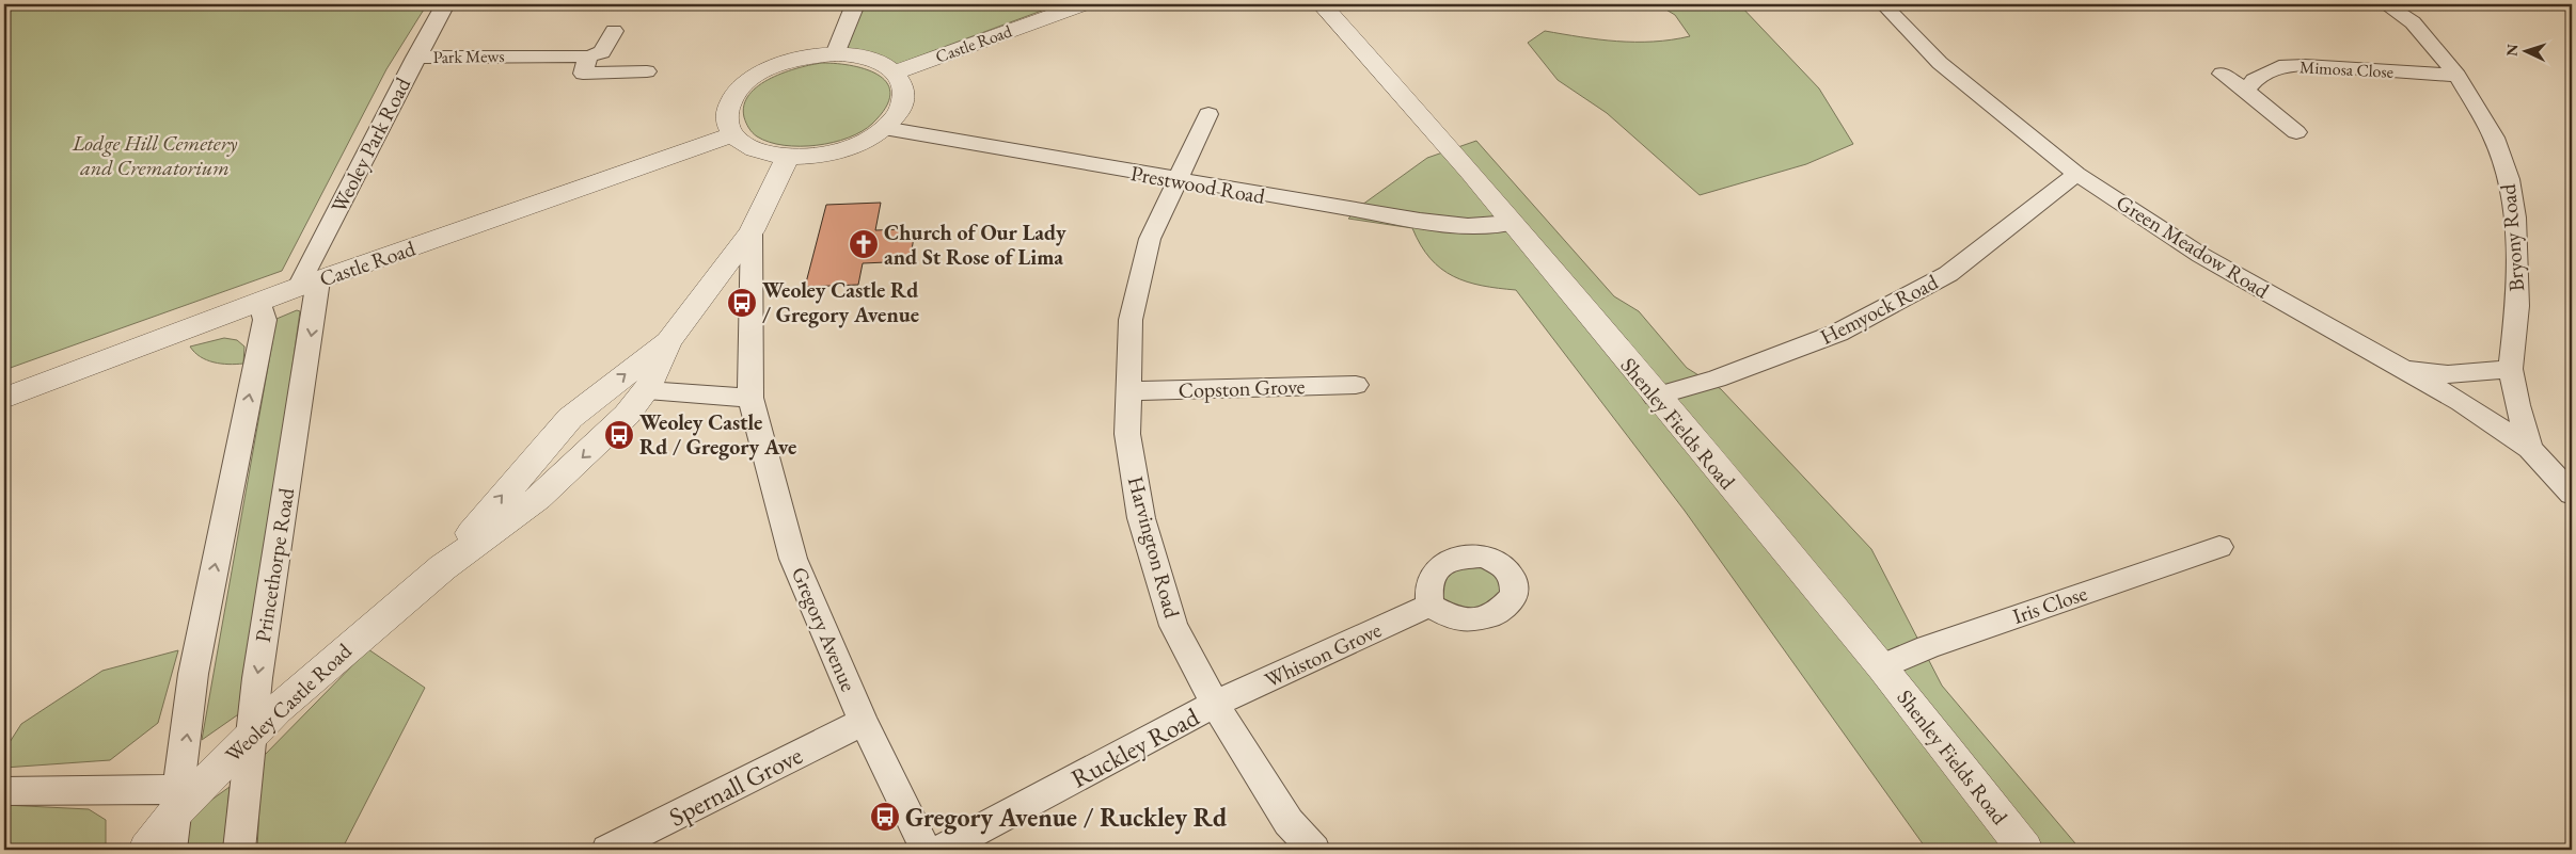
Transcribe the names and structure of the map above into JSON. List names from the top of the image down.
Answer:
{
  "streets": {
    "street": [
      "Castle Road",
      "Park Mews",
      "Mimosa Close",
      "Weoley Park Road",
      "Prestwood Road",
      "Bryony Road",
      "Green Meadow Road",
      "Hemyock Road",
      "Copston Grove",
      "Shenley Fields Road",
      "Harvington Road",
      "Princethorpe Road",
      "Iris Close",
      "Gregory Avenue",
      "Whiston Grove",
      "Weoley Castle Road",
      "Ruckley Road",
      "Spernall Grove"
    ]
  },
  "crossings": [
    ["Castle Road", "Weoley Park Road"],
    ["Castle Road", "Prestwood Road"],
    ["Castle Road", "Princethorpe Road"],
    ["Castle Road", "Weoley Castle Road"],
    ["Park Mews", "Weoley Park Road"],
    ["Mimosa Close", "Bryony Road"],
    ["Weoley Park Road", "Princethorpe Road"],
    ["Prestwood Road", "Shenley Fields Road"],
    ["Prestwood Road", "Harvington Road"],
    ["Prestwood Road", "Weoley Castle Road"],
    ["Bryony Road", "Green Meadow Road"],
    ["Green Meadow Road", "Hemyock Road"],
    ["Hemyock Road", "Shenley Fields Road"],
    ["Copston Grove", "Harvington Road"],
    ["Shenley Fields Road", "Iris Close"],
    ["Harvington Road", "Whiston Grove"],
    ["Harvington Road", "Ruckley Road"],
    ["Princethorpe Road", "Weoley Castle Road"],
    ["Gregory Avenue", "Weoley Castle Road"],
    ["Gregory Avenue", "Spernall Grove"],
    ["Whiston Grove", "Ruckley Road"]
  ],
  "parks": ["Lodge Hill Cemetery and Crematorium"],
  "places": {
    "church": ["Church of Our Lady and St Rose of Lima"],
    "bus stop": ["Weoley Castle Rd / Gregory Avenue", "Weoley Castle Rd / Gregory Ave", "Gregory Avenue / Ruckley Rd"]
  },
  "north": "left"
}
